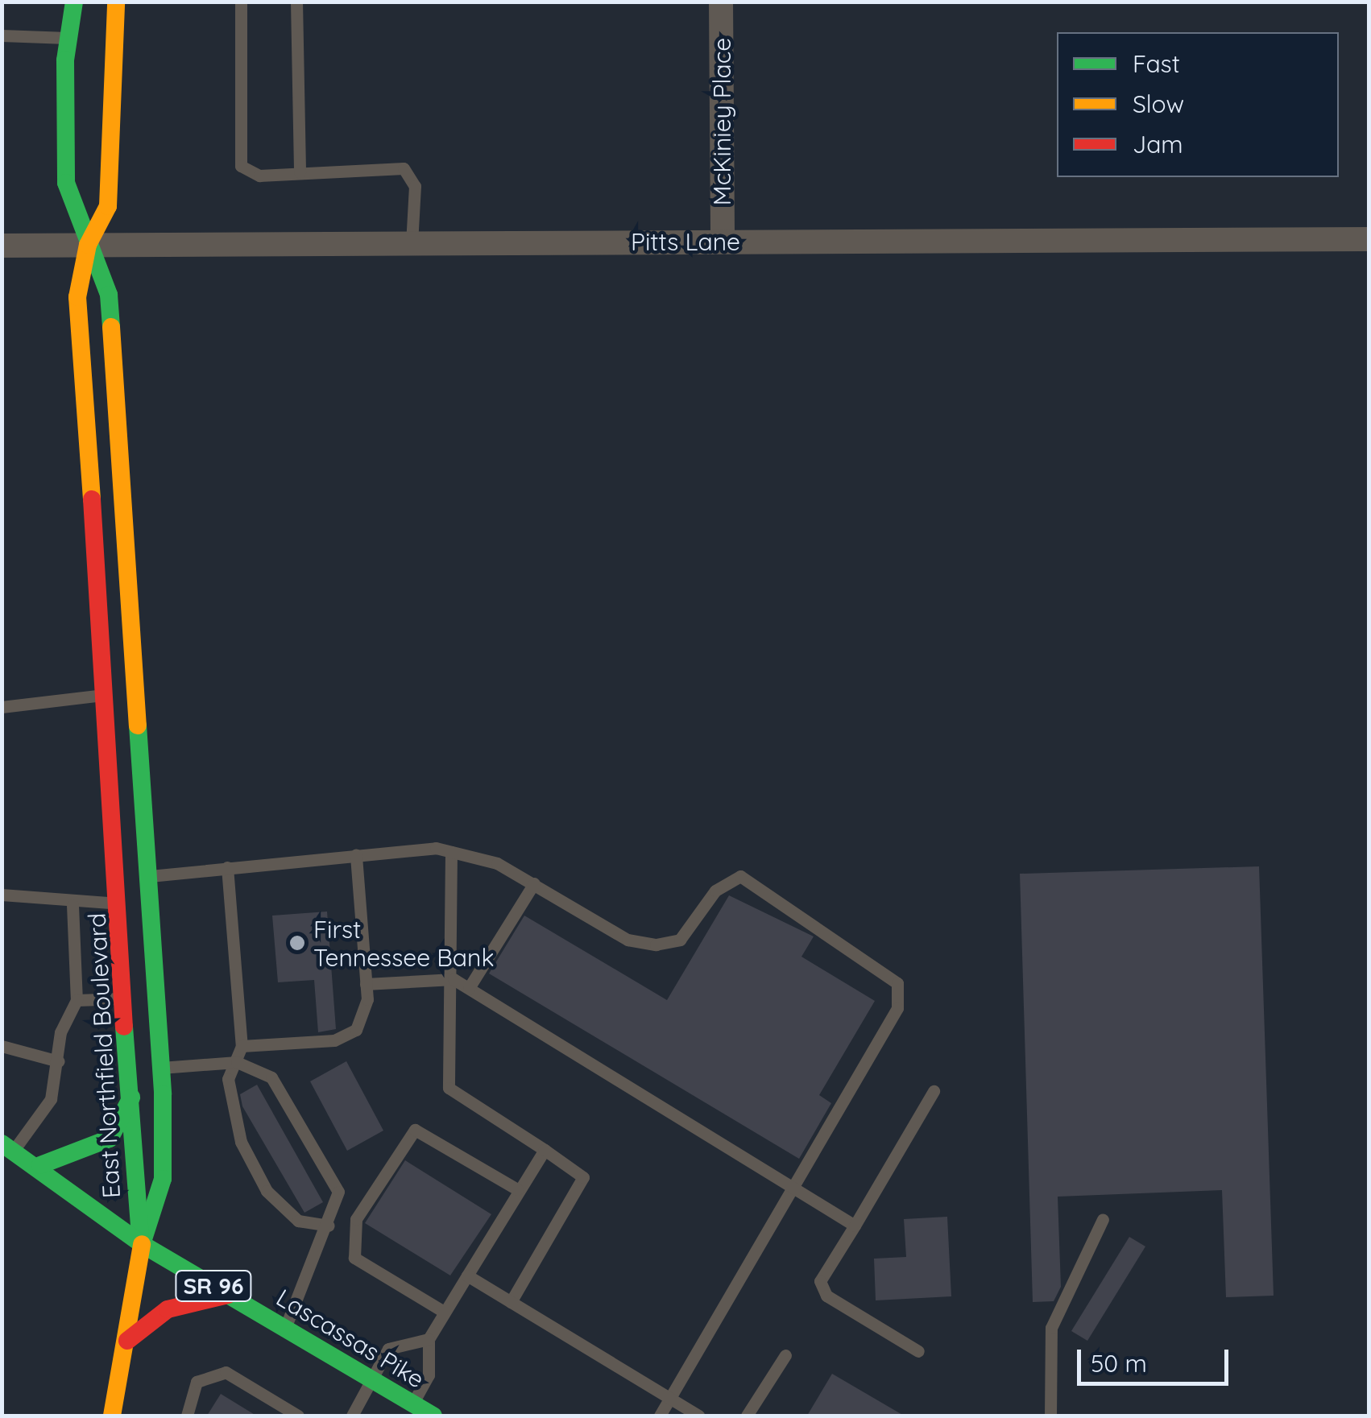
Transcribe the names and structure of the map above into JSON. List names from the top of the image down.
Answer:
{
  "streets": {
    "main road": ["East Northfield Boulevard", "SR 96", "Lascassas Pike"],
    "street": ["McKiniey Place", "Pitts Lane"]
  },
  "crossings": [
    ["McKiniey Place", "Pitts Lane"],
    ["Pitts Lane", "East Northfield Boulevard"],
    ["East Northfield Boulevard", "Lascassas Pike"]
  ],
  "places": ["First Tennessee Bank"],
  "legend": ["Fast", "Slow", "Jam"],
  "scale_bar": "50 m"
}
